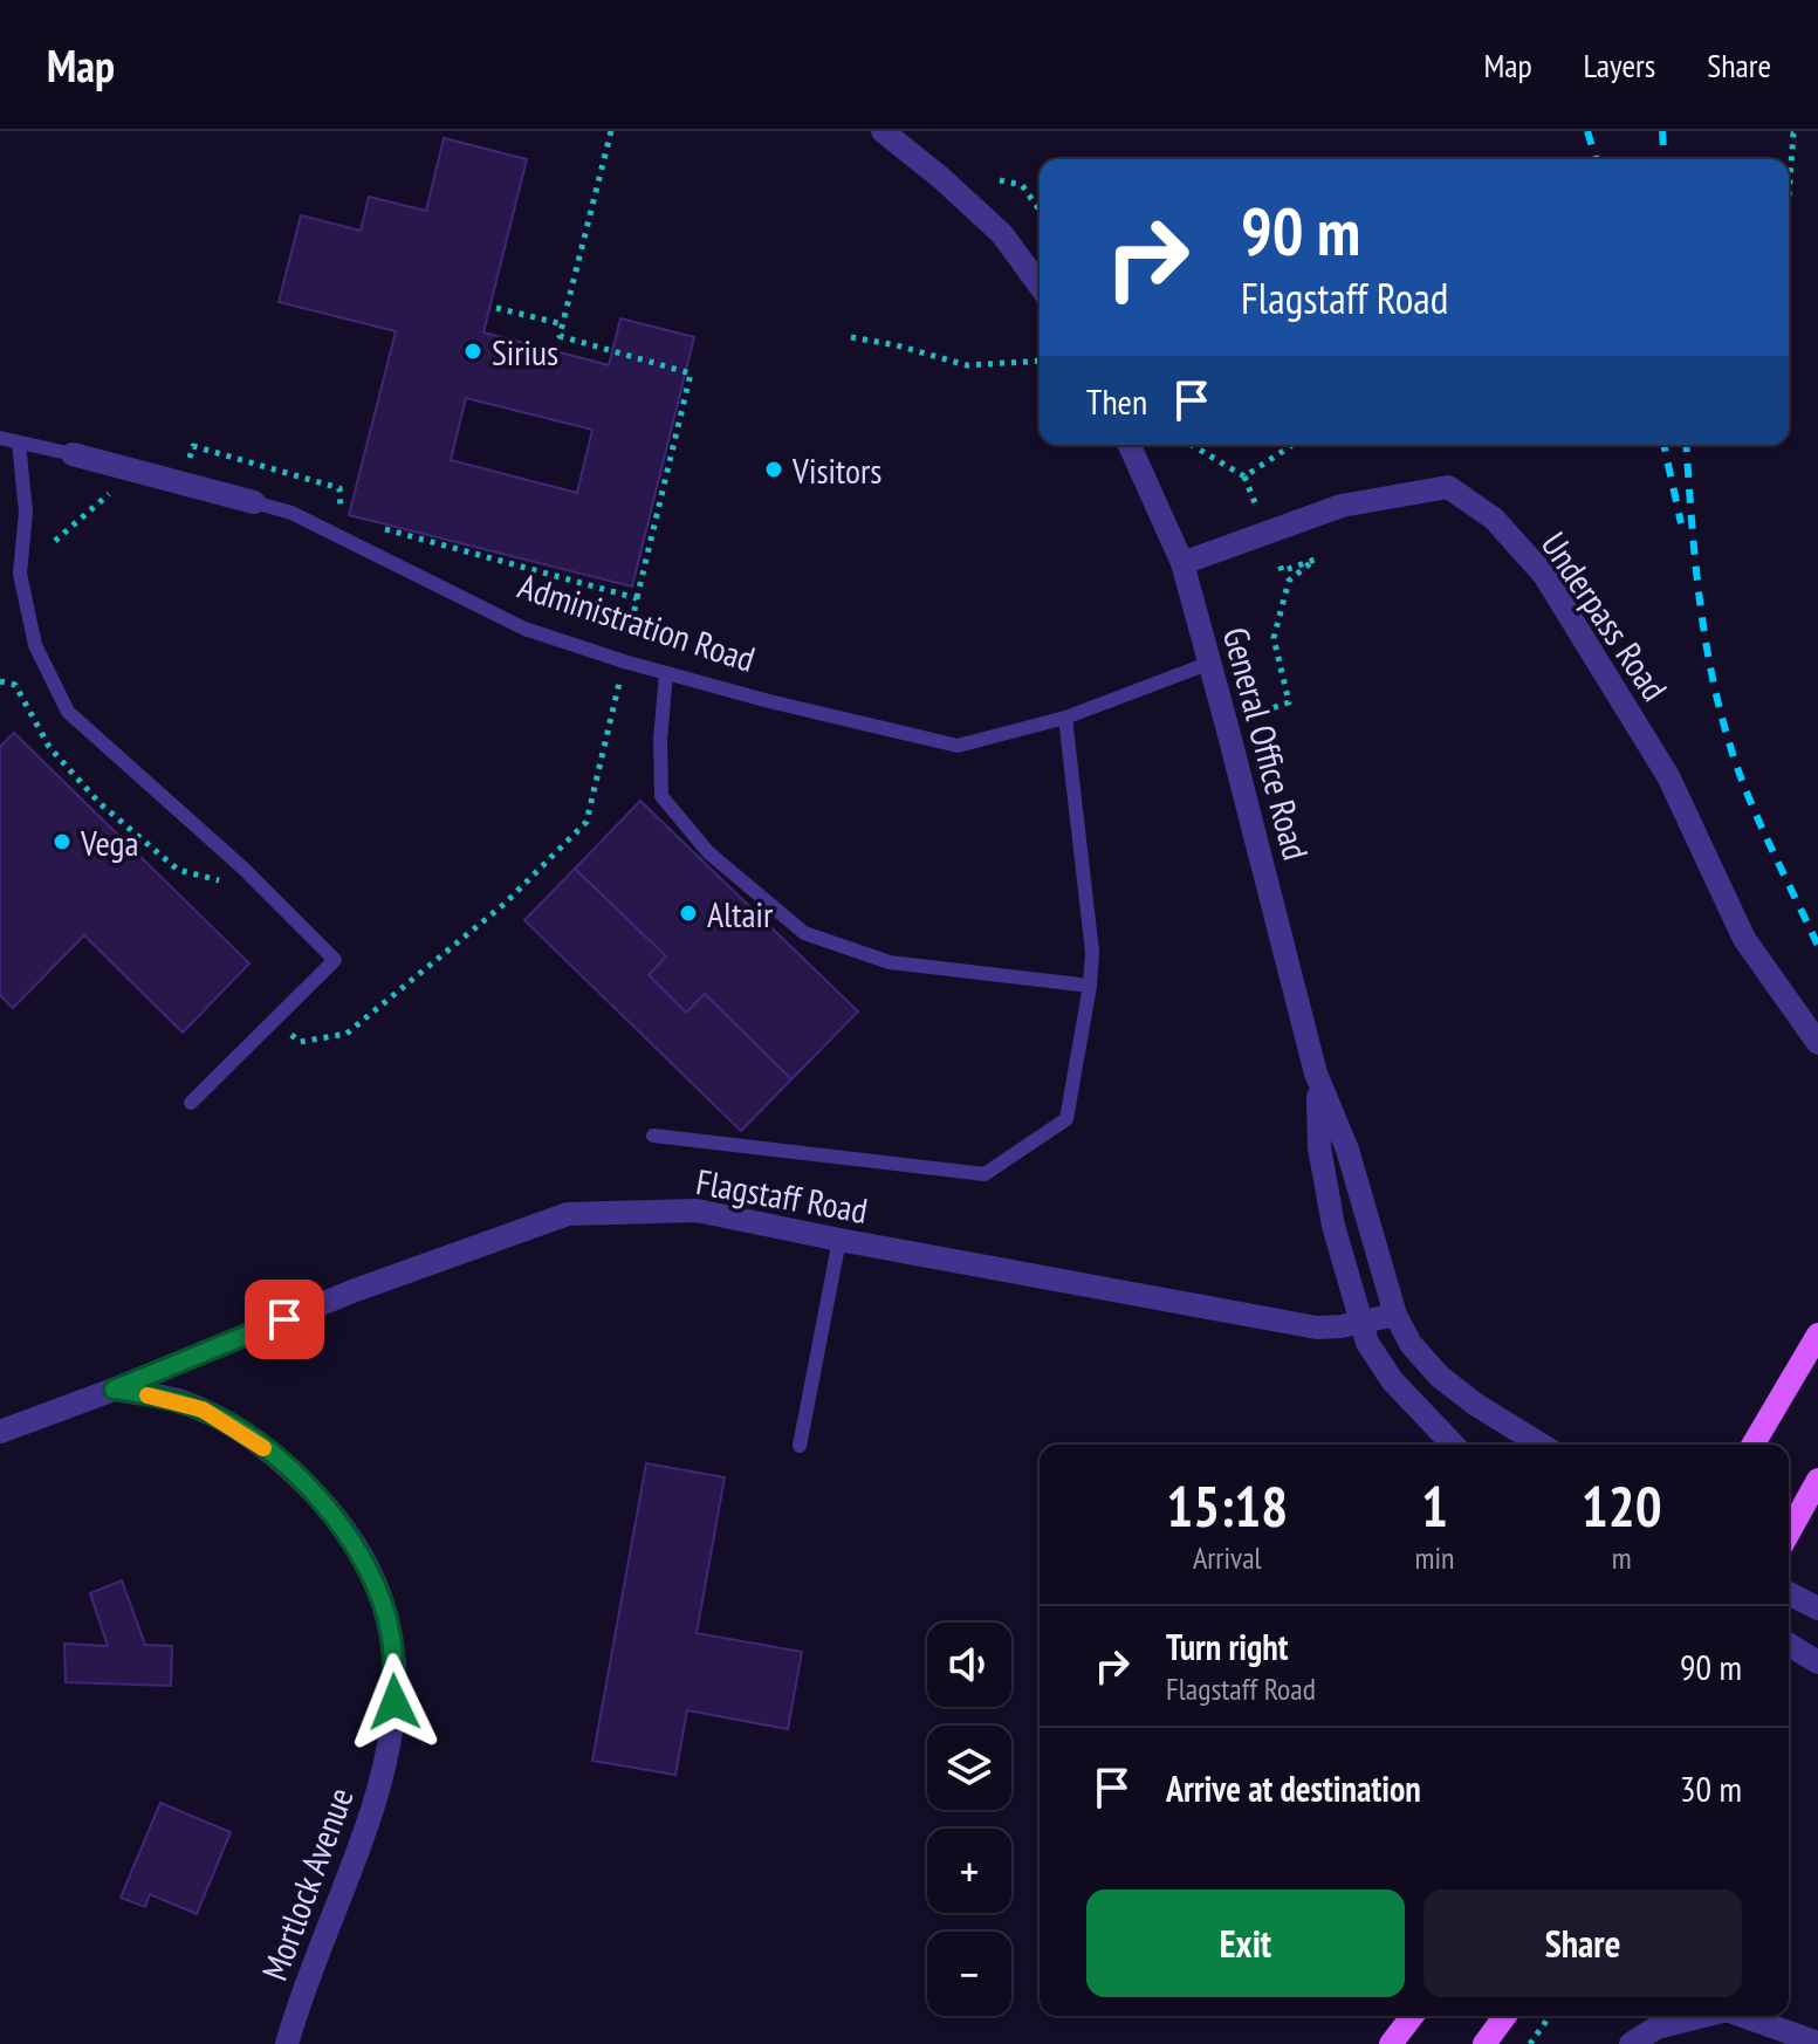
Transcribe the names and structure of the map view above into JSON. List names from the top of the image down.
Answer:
{
  "streets": {
    "street": [
      "Underpass Road",
      "Administration Road",
      "General Office Road",
      "Flagstaff Road",
      "Mortlock Avenue"
    ]
  },
  "crossings": [
    ["Underpass Road", "General Office Road"],
    ["Administration Road", "General Office Road"],
    ["General Office Road", "Flagstaff Road"],
    ["Flagstaff Road", "Mortlock Avenue"]
  ],
  "places": [
    "Sirius",
    "Visitors",
    "Vega",
    "Altair"
  ],
  "page": {
    "header": "Map",
    "nav": ["Map", "Layers", "Share"],
    "turn": ["90 m", "Flagstaff Road"],
    "then": "Then",
    "eta": [
      "15:18",
      "Arrival",
      "1",
      "min",
      "120",
      "m"
    ],
    "list": [
      {
        "name": "Turn right",
        "note": "Flagstaff Road",
        "value": "90 m"
      },
      {
        "name": "Arrive at destination",
        "value": "30 m"
      }
    ],
    "map_buttons": ["+", "−"],
    "buttons": ["Exit", "Share"]
  }
}
